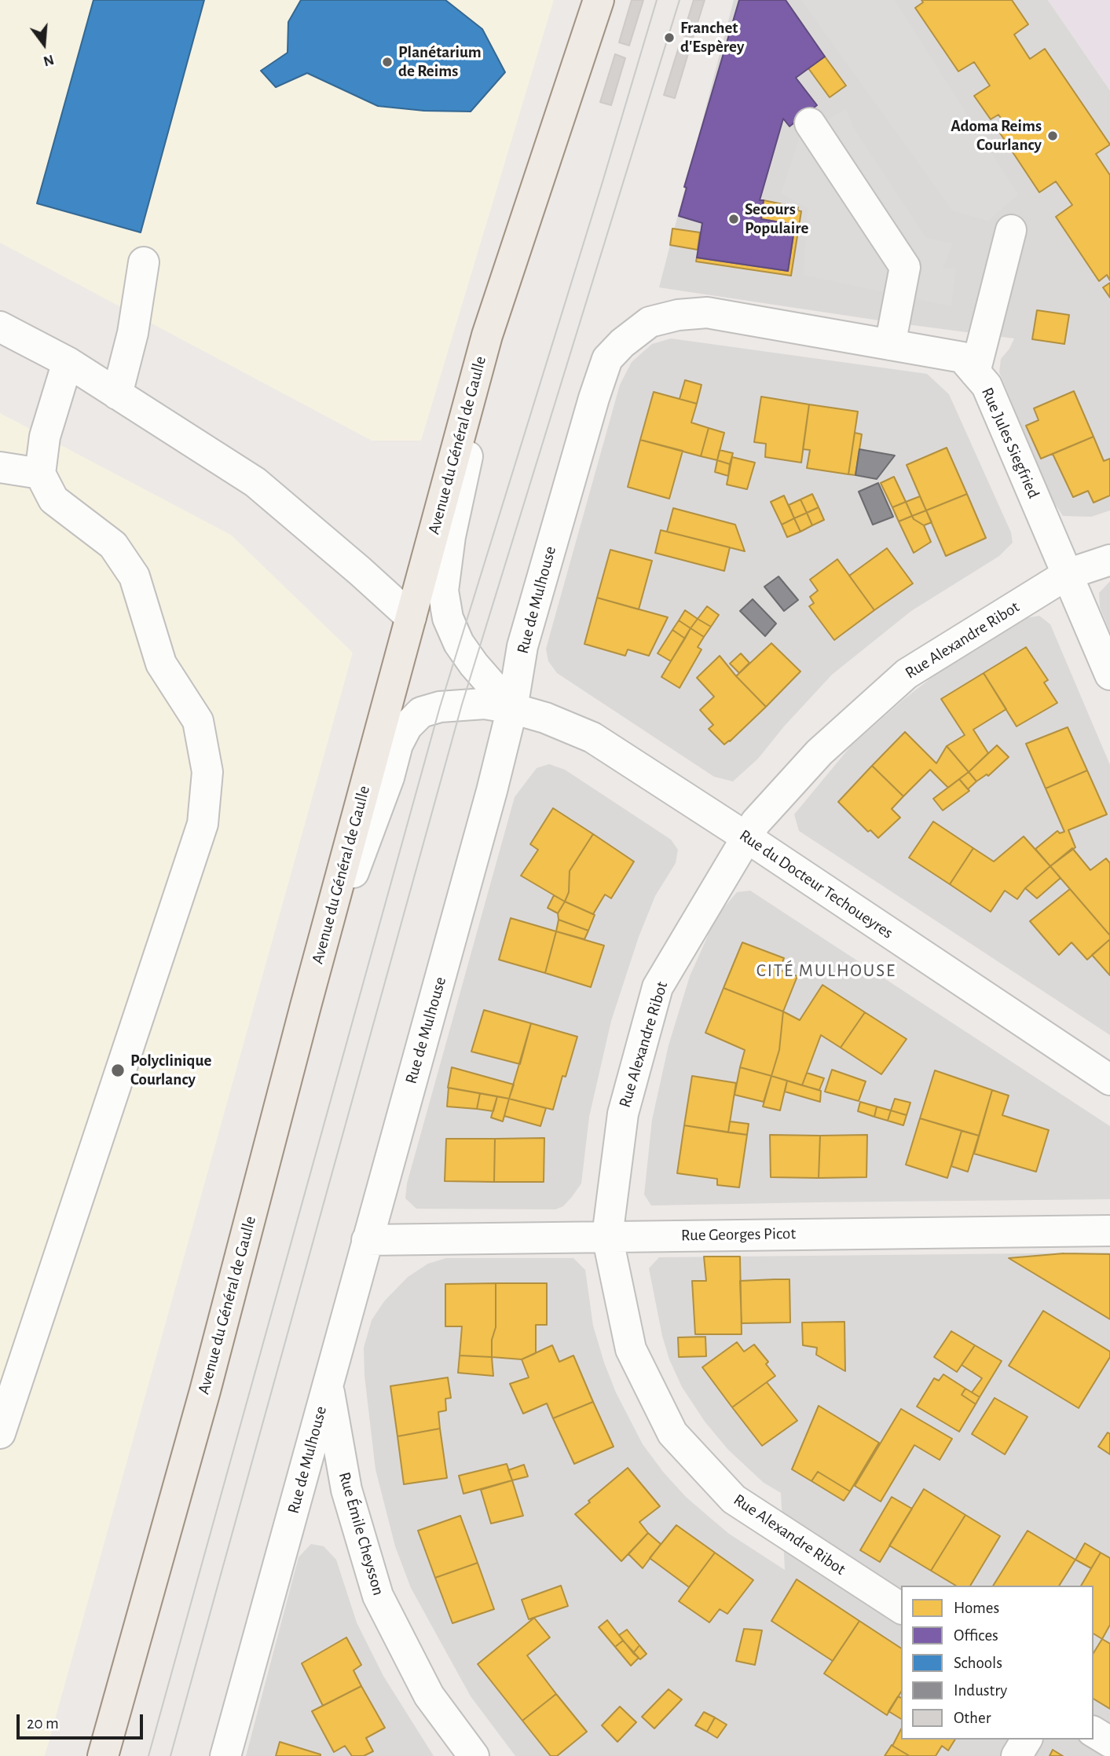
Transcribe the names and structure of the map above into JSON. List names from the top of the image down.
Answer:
{
  "streets": {
    "main road": ["Avenue du Général de Gaulle"],
    "street": [
      "Rue Jules Siegfried",
      "Rue de Mulhouse",
      "Rue Alexandre Ribot",
      "Rue du Docteur Techoueyres",
      "Rue Georges Picot",
      "Rue Émile Cheysson"
    ]
  },
  "crossings": [
    ["Rue Jules Siegfried", "Rue de Mulhouse"],
    ["Rue Jules Siegfried", "Rue Alexandre Ribot"],
    ["Avenue du Général de Gaulle", "Rue du Docteur Techoueyres"],
    ["Rue de Mulhouse", "Rue du Docteur Techoueyres"],
    ["Rue de Mulhouse", "Rue Georges Picot"],
    ["Rue de Mulhouse", "Rue Émile Cheysson"],
    ["Rue Alexandre Ribot", "Rue du Docteur Techoueyres"],
    ["Rue Alexandre Ribot", "Rue Georges Picot"]
  ],
  "districts": ["CITÉ MULHOUSE"],
  "places": [
    "Franchet d'Espèrey",
    "Planétarium de Reims",
    "Adoma Reims Courlancy",
    "Secours Populaire",
    "Polyclinique Courlancy"
  ],
  "legend": [
    "Homes",
    "Offices",
    "Schools",
    "Industry",
    "Other"
  ],
  "scale_bar": "20 m",
  "north": "bottom"
}
